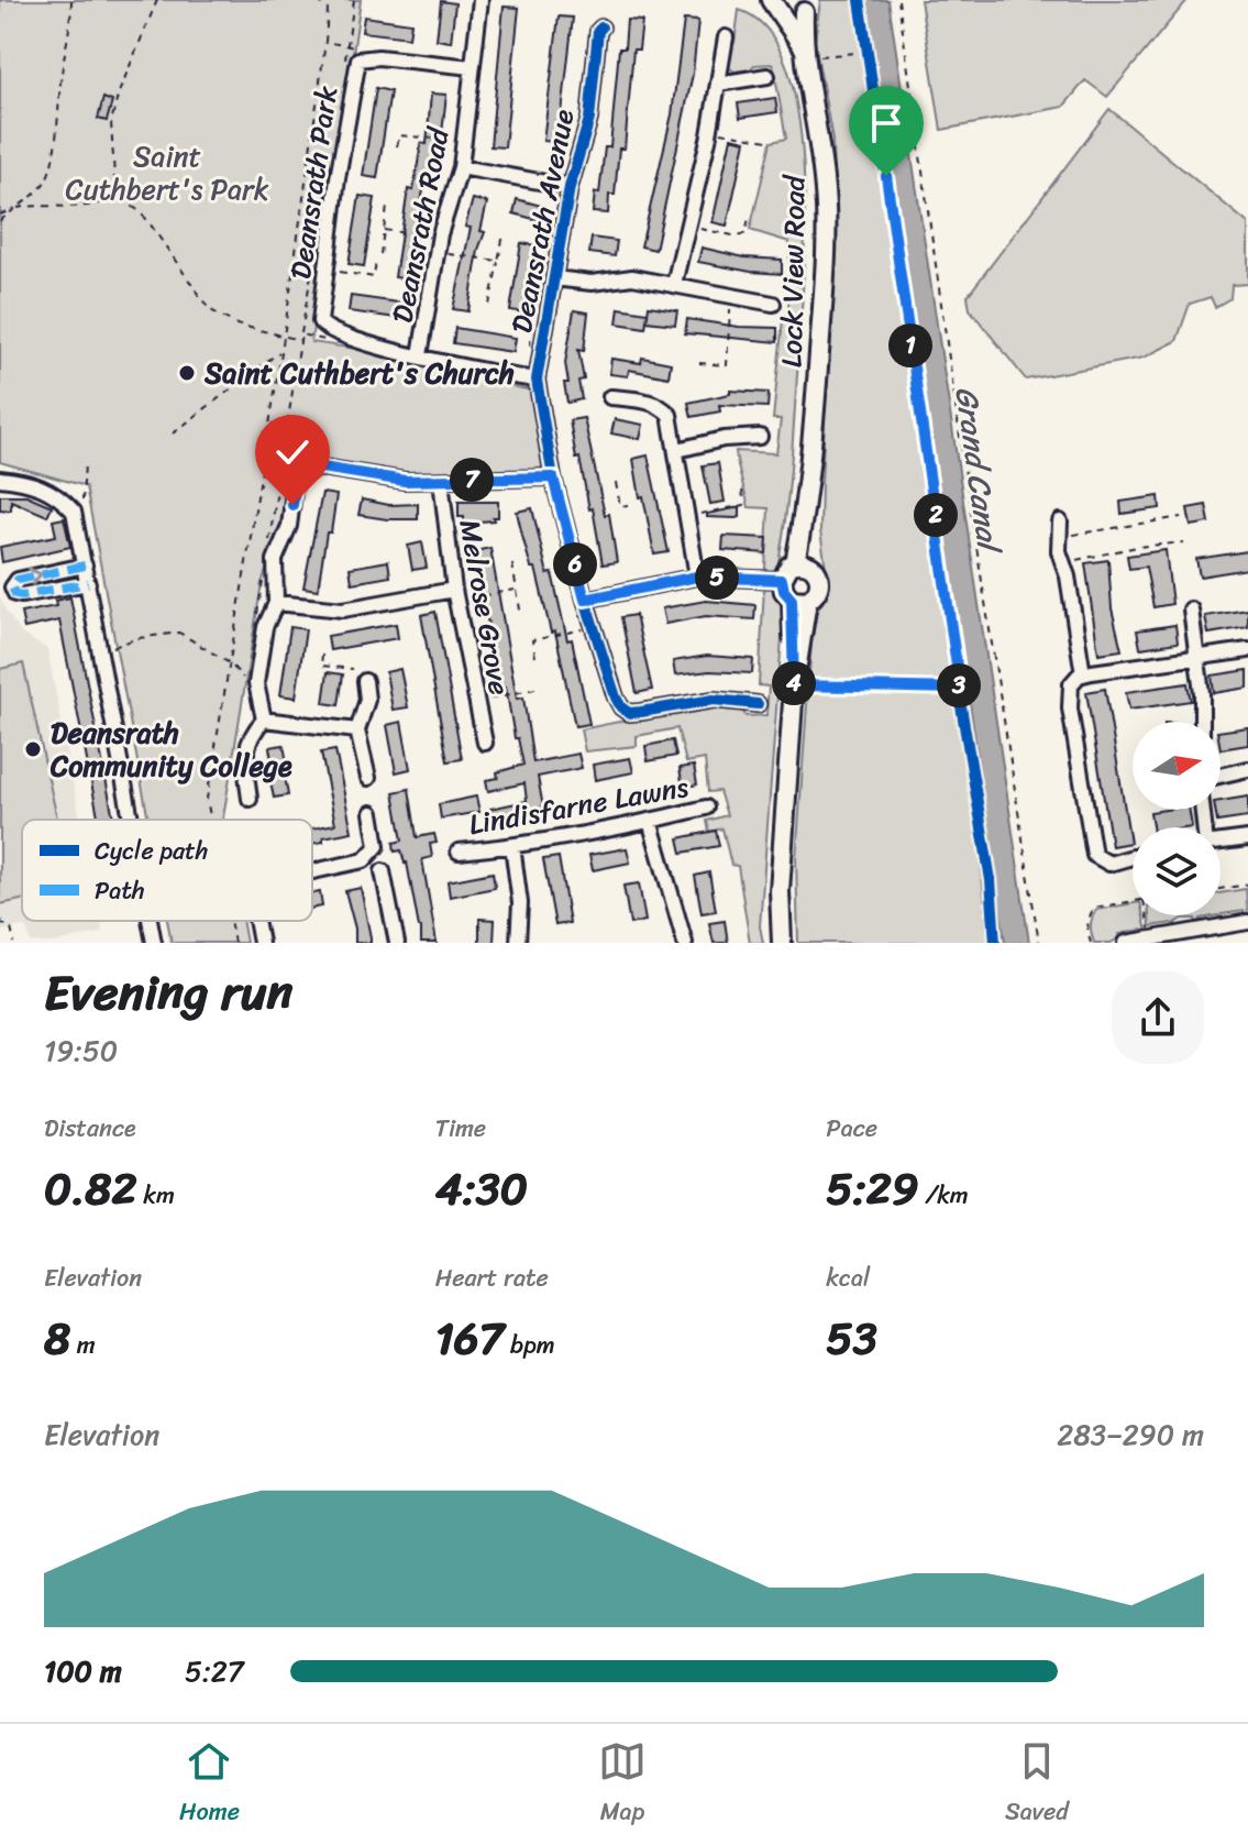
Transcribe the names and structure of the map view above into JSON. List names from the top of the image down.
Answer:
{
  "streets": {
    "street": [
      "Deansrath Park",
      "Deansrath Avenue",
      "Deansrath Road",
      "Lock View Road",
      "Melrose Grove",
      "Lindisfarne Lawns"
    ]
  },
  "crossings": [
    ["Deansrath Park", "Deansrath Road"]
  ],
  "water": ["Grand Canal"],
  "parks": ["Saint Cuthbert's Park"],
  "places": ["Saint Cuthbert's Church", "Deansrath Community College"],
  "legend": ["Cycle path", "Path"],
  "north": "right",
  "page": {
    "pins": [
      "1",
      "7",
      "2",
      "6",
      "5",
      "4",
      "3"
    ],
    "heading": ["Evening run", "19:50"],
    "stats": [
      ["Distance", "0.82 km"],
      ["Time", "4:30"],
      ["Pace", "5:29 /km"],
      ["Elevation", "8 m"],
      ["Heart rate", "167 bpm"],
      ["kcal", "53"]
    ],
    "chart": ["Elevation", "283–290 m"],
    "list": [
      {
        "name": "100 m",
        "note": "5:27"
      }
    ],
    "tabs": ["Home", "Map", "Saved"]
  }
}
